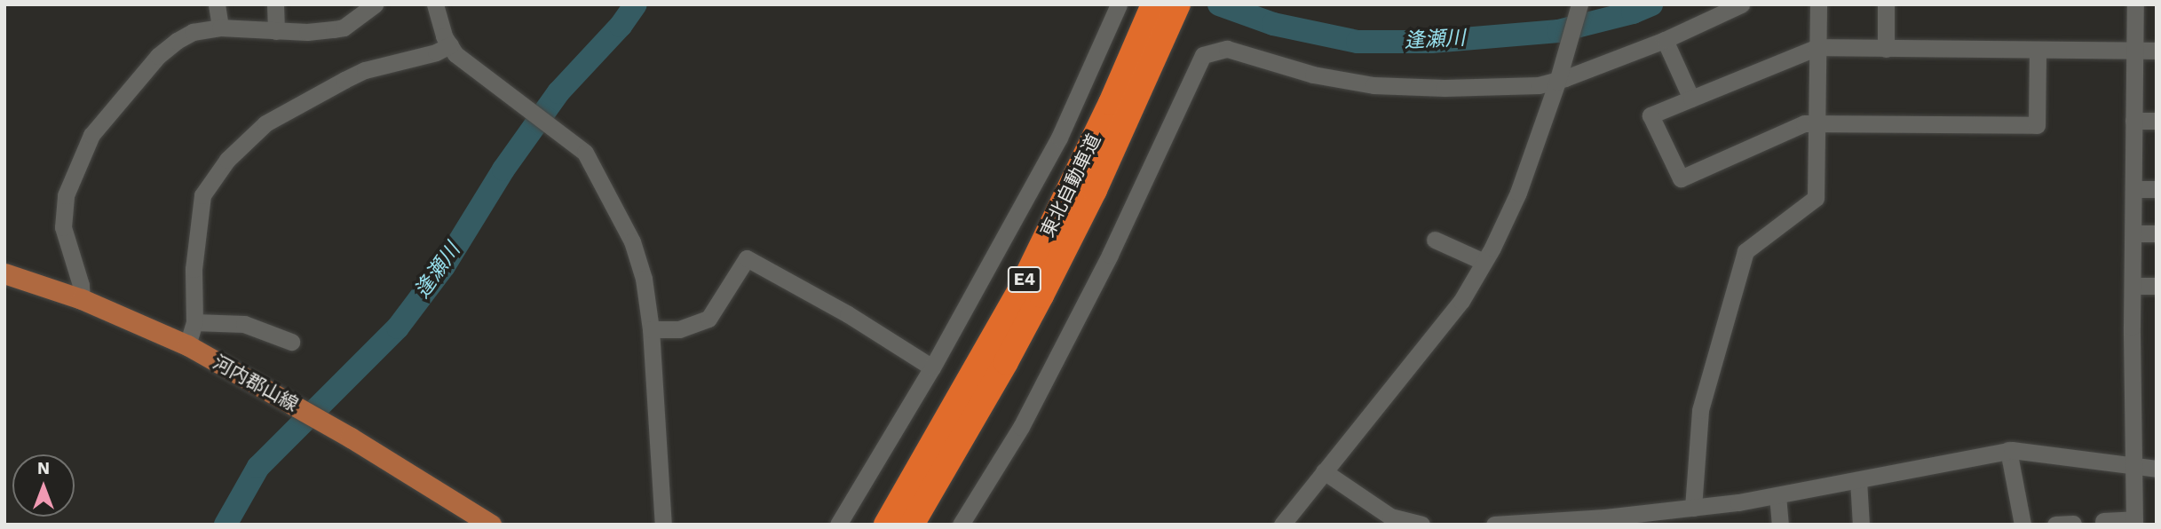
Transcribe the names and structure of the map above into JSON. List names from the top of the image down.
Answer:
{
  "streets": {
    "highway": ["東北自動車道", "E4"],
    "main road": ["河内郡山線"]
  },
  "water": ["逢瀬川"],
  "north": "top"
}
